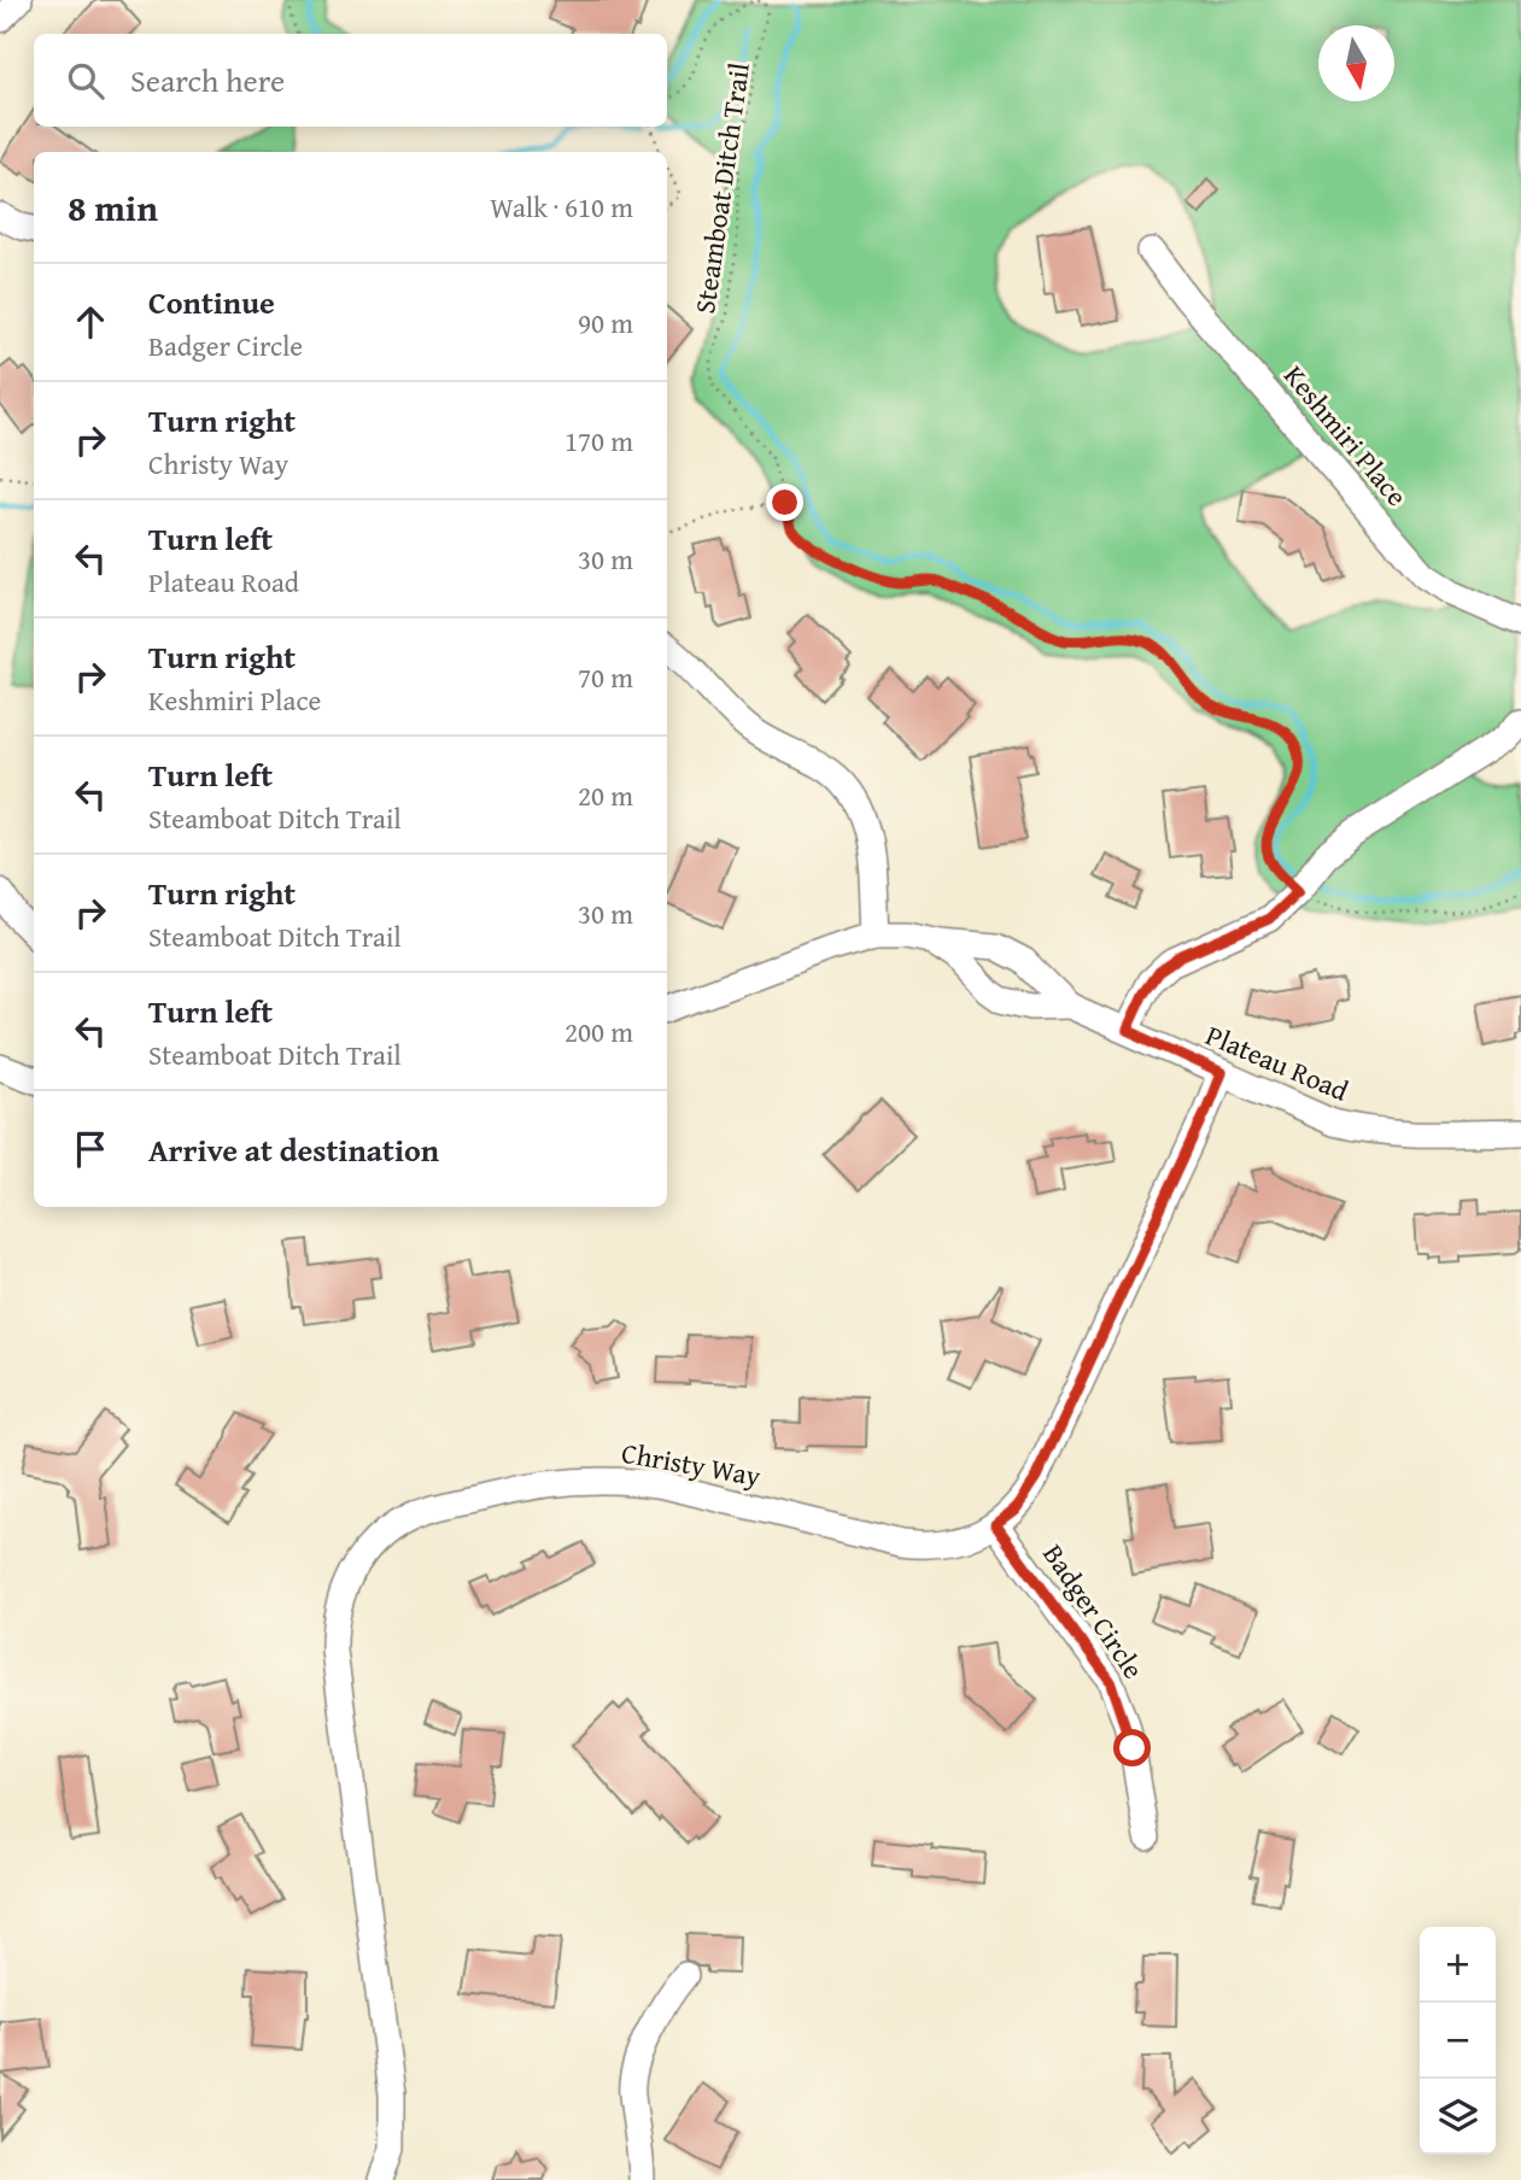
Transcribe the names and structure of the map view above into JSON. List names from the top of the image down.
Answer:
{
  "streets": {
    "street": [
      "Keshmiri Place",
      "Plateau Road",
      "Christy Way",
      "Badger Circle"
    ],
    "path": ["Steamboat Ditch Trail"]
  },
  "crossings": [
    ["Plateau Road", "Christy Way"],
    ["Christy Way", "Badger Circle"]
  ],
  "north": "bottom",
  "page": {
    "search": "Search here",
    "heading": ["8 min", "Walk · 610 m"],
    "list": [
      ["Continue", "Badger Circle", "90 m"],
      ["Turn right", "Christy Way", "170 m"],
      ["Turn left", "Plateau Road", "30 m"],
      ["Turn right", "Keshmiri Place", "70 m"],
      ["Turn left", "Steamboat Ditch Trail", "20 m"],
      ["Turn right", "Steamboat Ditch Trail", "30 m"],
      ["Turn left", "Steamboat Ditch Trail", "200 m"],
      "Arrive at destination"
    ],
    "map_buttons": ["+", "−"]
  }
}
